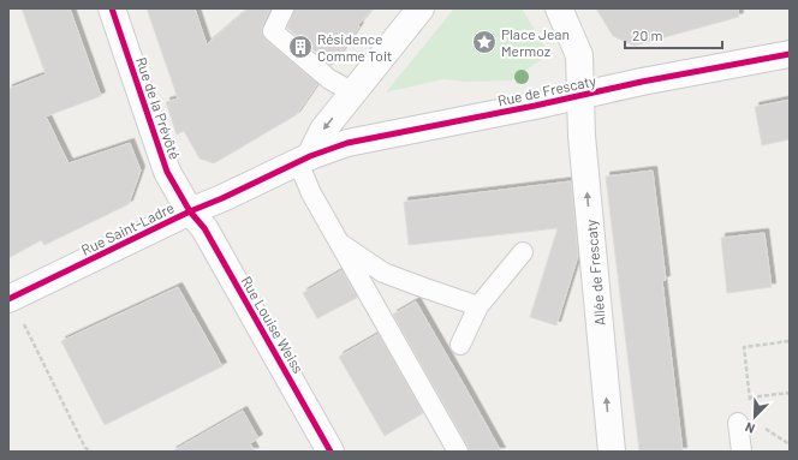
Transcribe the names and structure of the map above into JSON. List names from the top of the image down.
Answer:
{
  "streets": {
    "street": [
      "Rue de Frescaty",
      "Rue de la Prévôté",
      "Rue Saint-Ladre",
      "Allée de Frescaty",
      "Rue Louise Weiss"
    ]
  },
  "crossings": [
    ["Rue de Frescaty", "Rue Saint-Ladre"],
    ["Rue de Frescaty", "Allée de Frescaty"],
    ["Rue de la Prévôté", "Rue Saint-Ladre"],
    ["Rue de la Prévôté", "Rue Louise Weiss"],
    ["Rue Saint-Ladre", "Rue Louise Weiss"]
  ],
  "one_way": ["Allée de Frescaty"],
  "places": {
    "place": ["Place Jean Mermoz"],
    "building": ["Résidence Comme Toit"]
  },
  "scale_bar": "20 m",
  "north": "bottom left"
}
